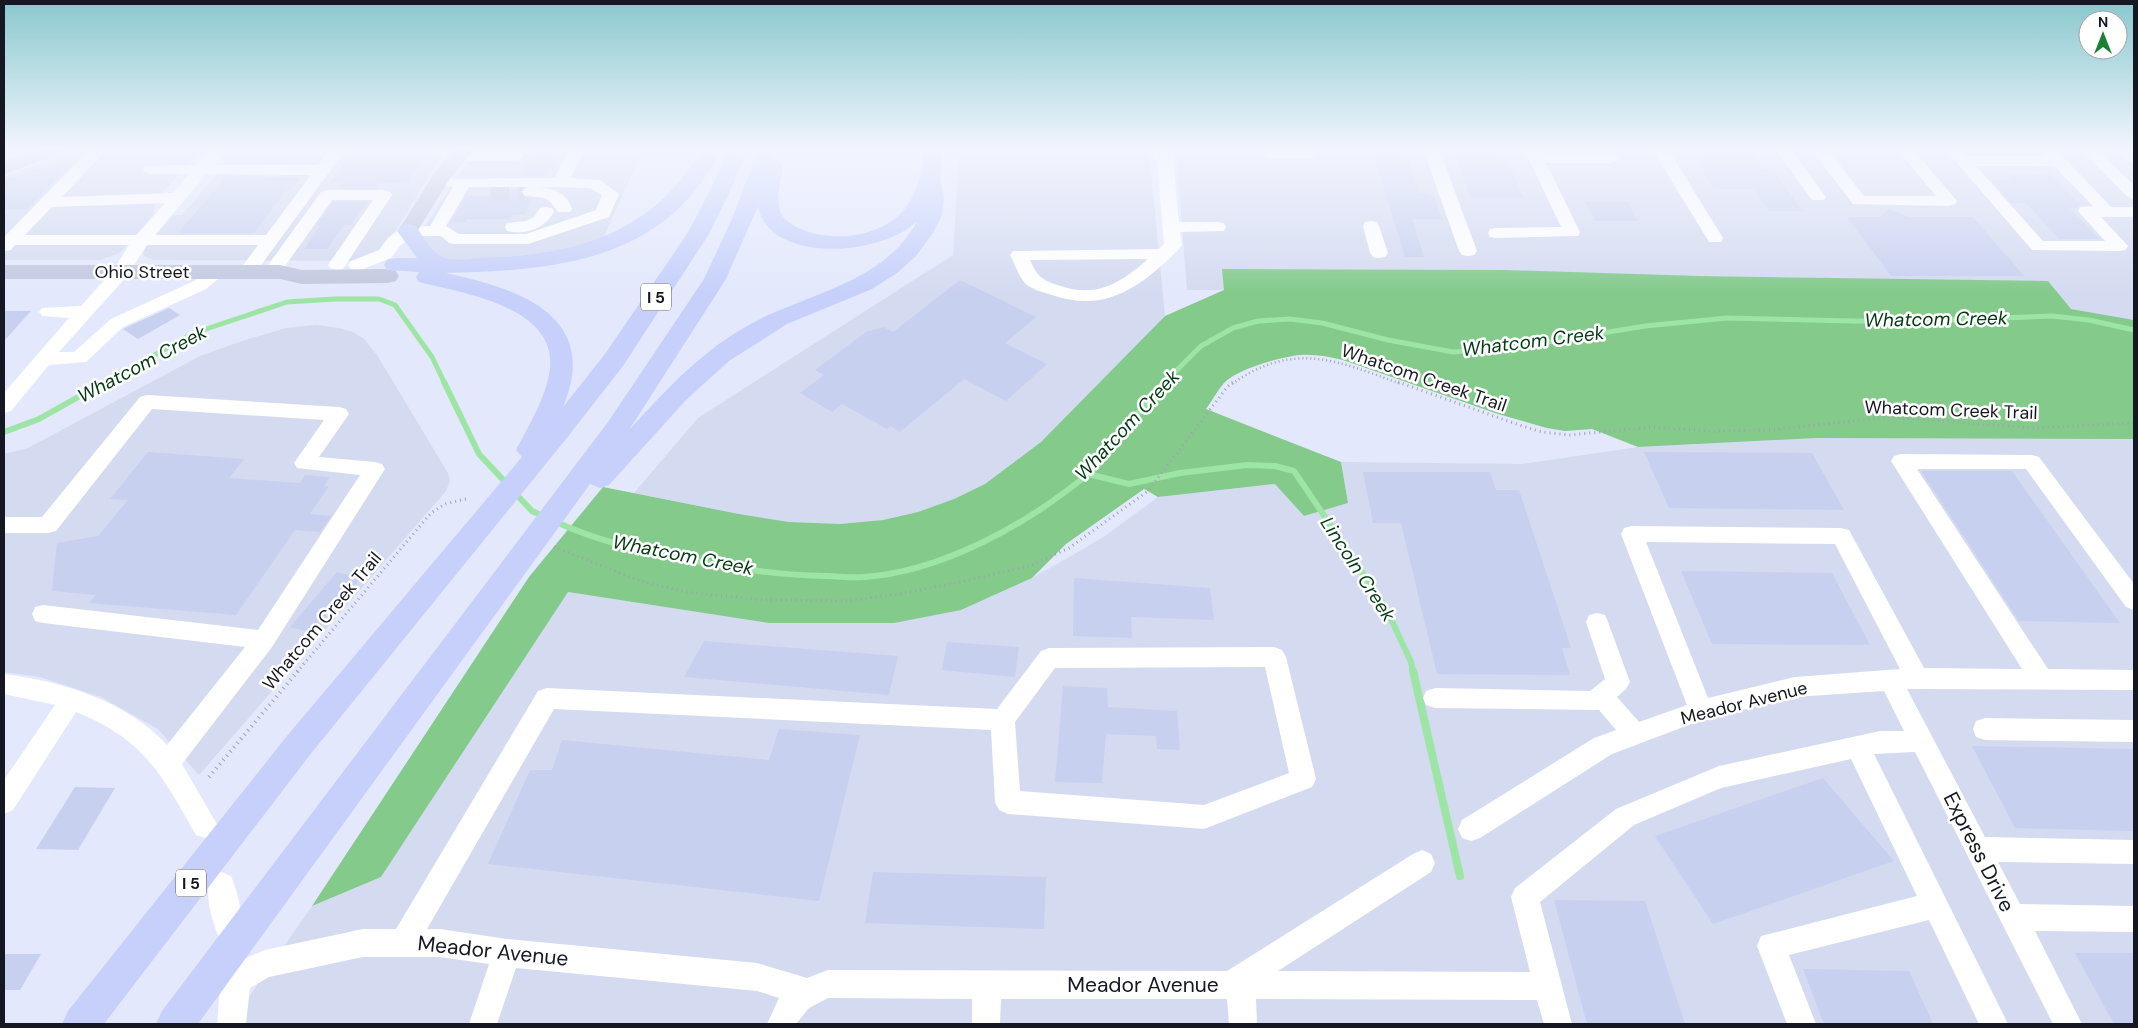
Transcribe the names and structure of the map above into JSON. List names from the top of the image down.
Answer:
{
  "streets": {
    "highway": ["I 5"],
    "main road": ["Ohio Street"],
    "street": ["Meador Avenue", "Express Drive"],
    "path": ["Whatcom Creek Trail"]
  },
  "crossings": [
    ["Meador Avenue", "Express Drive"]
  ],
  "water": ["Whatcom Creek", "Lincoln Creek"],
  "north": "top"
}
